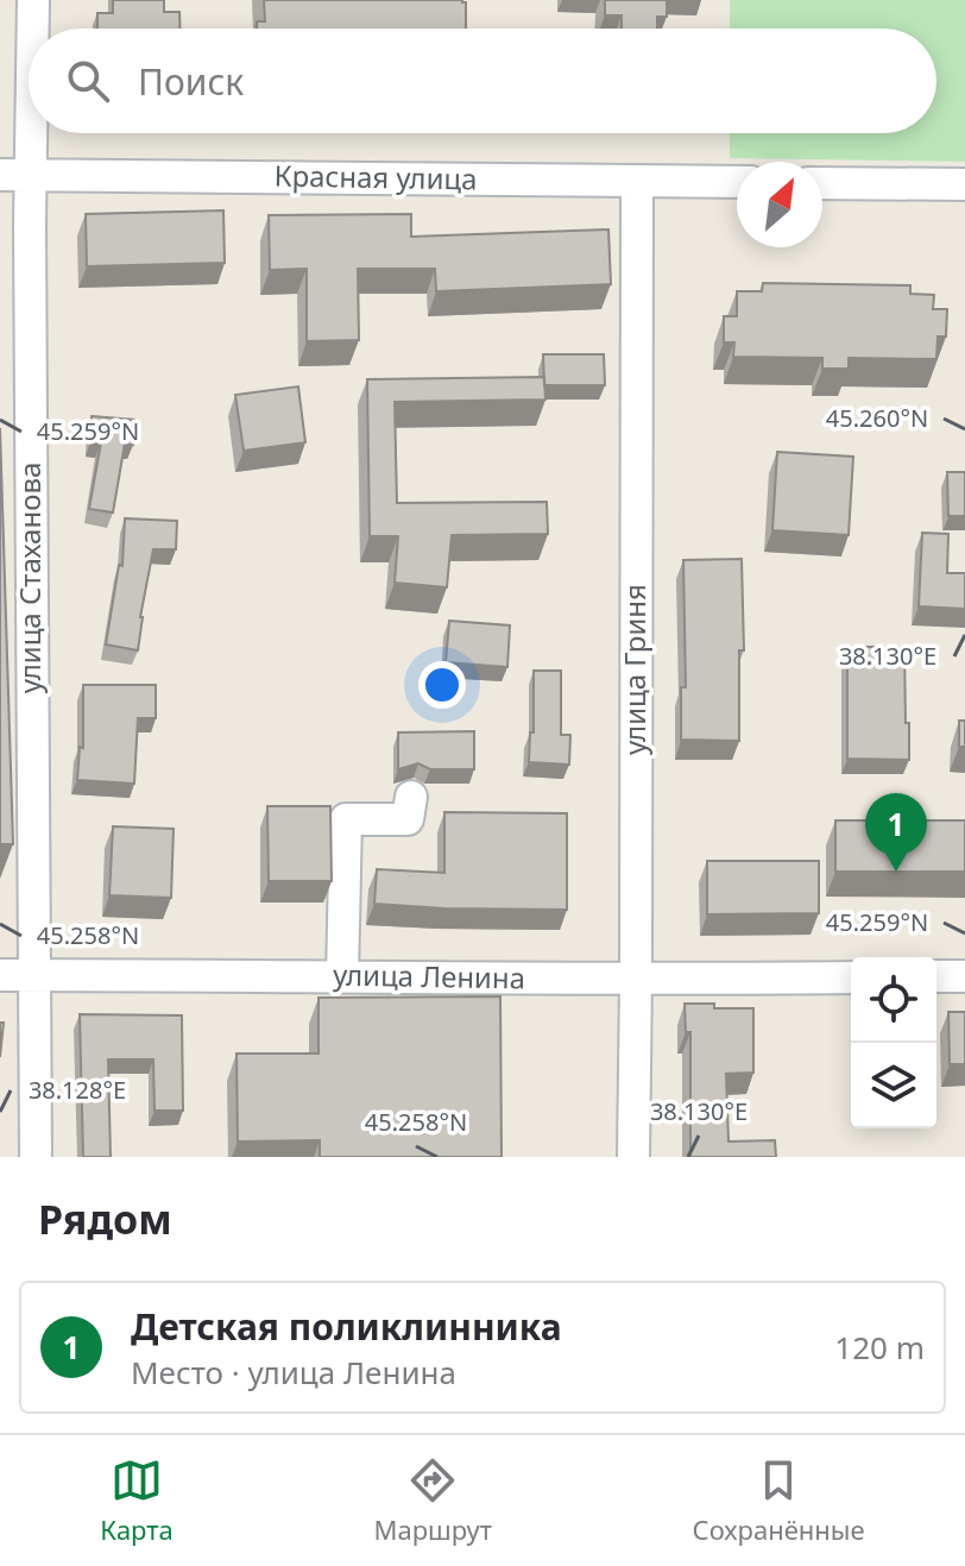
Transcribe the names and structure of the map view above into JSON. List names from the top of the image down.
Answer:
{
  "streets": {
    "street": [
      "Красная улица",
      "улица Стаханова",
      "улица Гриня",
      "улица Ленина"
    ]
  },
  "crossings": [
    ["Красная улица", "улица Стаханова"],
    ["Красная улица", "улица Гриня"],
    ["улица Стаханова", "улица Ленина"],
    ["улица Гриня", "улица Ленина"]
  ],
  "north": "top right",
  "page": {
    "search": "Поиск",
    "pins": "1",
    "heading": "Рядом",
    "list": [
      {
        "mark": "1",
        "name": "Детская поликлинника",
        "note": "Место · улица Ленина",
        "value": "120 m"
      }
    ],
    "nav": ["Карта", "Маршрут", "Сохранённые"]
  },
  "coordinates": [
    "45.260°N",
    "45.259°N",
    "38.130°E",
    "45.258°N",
    "38.128°E"
  ]
}
